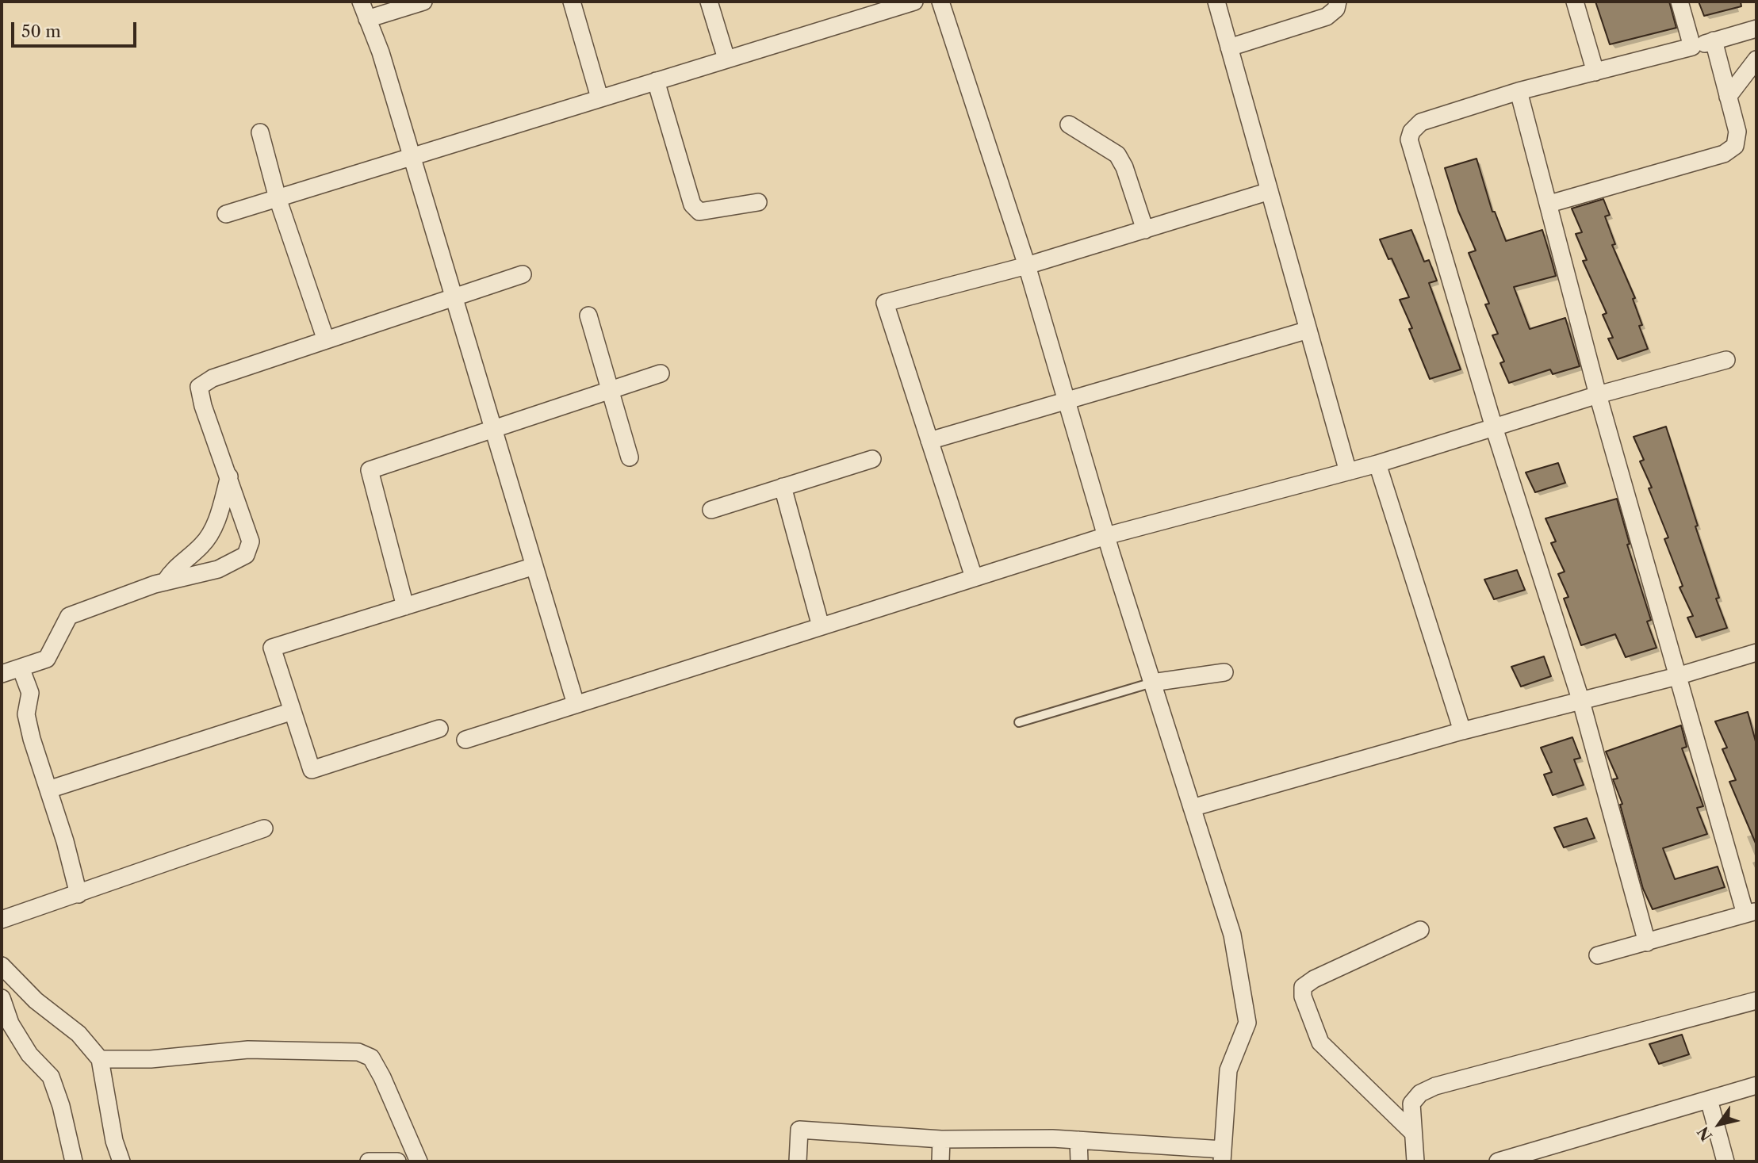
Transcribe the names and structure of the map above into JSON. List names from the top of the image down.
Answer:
{
  "scale_bar": "50 m",
  "north": "bottom left"
}
